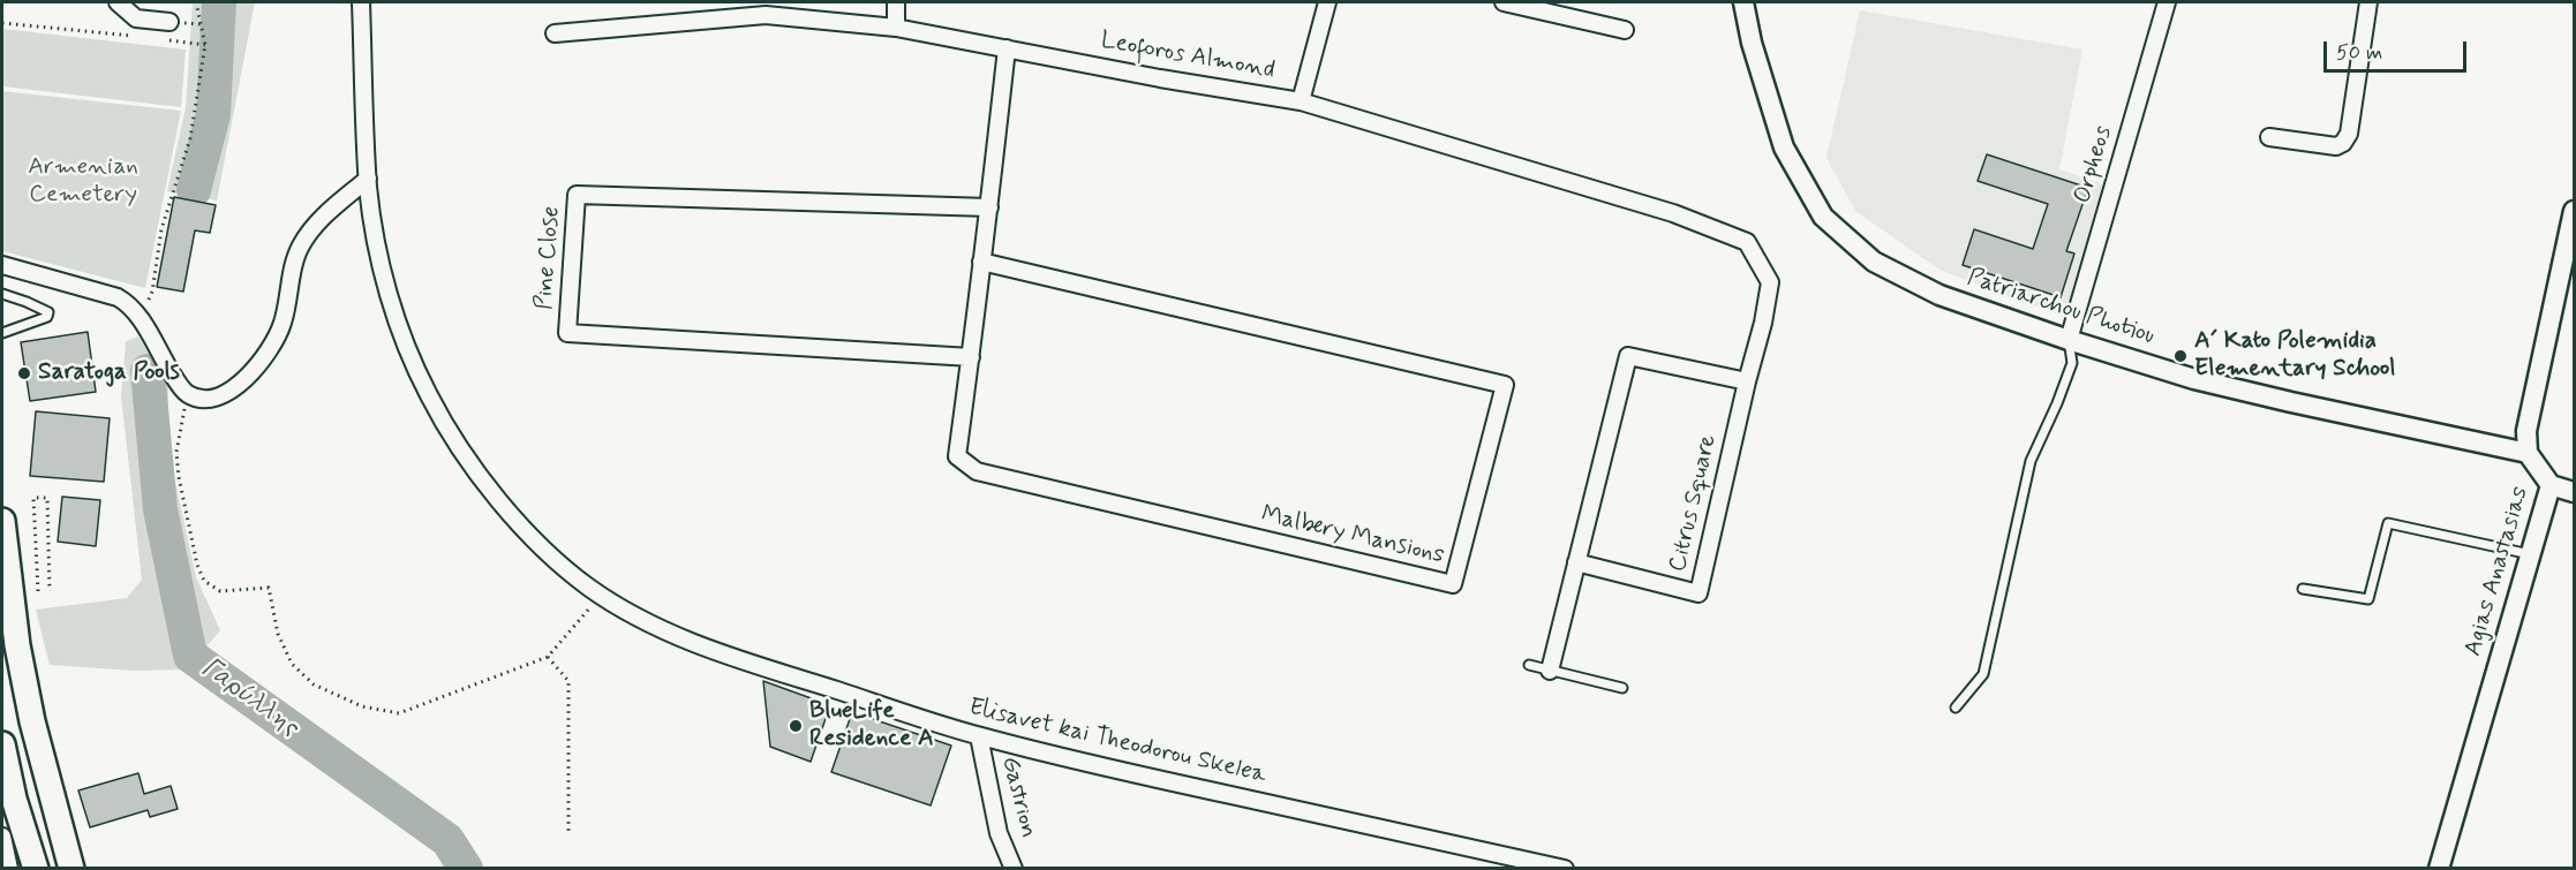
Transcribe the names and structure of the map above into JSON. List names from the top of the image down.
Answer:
{
  "streets": {
    "street": [
      "Leoforos Almond",
      "Orpheos",
      "Pine Close",
      "Patriarchou Photiou",
      "Citrus Square",
      "Malbery Mansions",
      "Agias Anastasias",
      "Elisavet kai Theodorou Skelea",
      "Gastrion"
    ]
  },
  "crossings": [
    ["Leoforos Almond", "Citrus Square"],
    ["Leoforos Almond", "Malbery Mansions"],
    ["Orpheos", "Patriarchou Photiou"],
    ["Pine Close", "Malbery Mansions"],
    ["Patriarchou Photiou", "Agias Anastasias"],
    ["Elisavet kai Theodorou Skelea", "Gastrion"]
  ],
  "water": ["Γαρύλλης"],
  "parks": ["Armenian Cemetery"],
  "places": ["A´ Kato Polemidia Elementary School", "Saratoga Pools", "BlueLife Residence A"],
  "scale_bar": "50 m"
}
